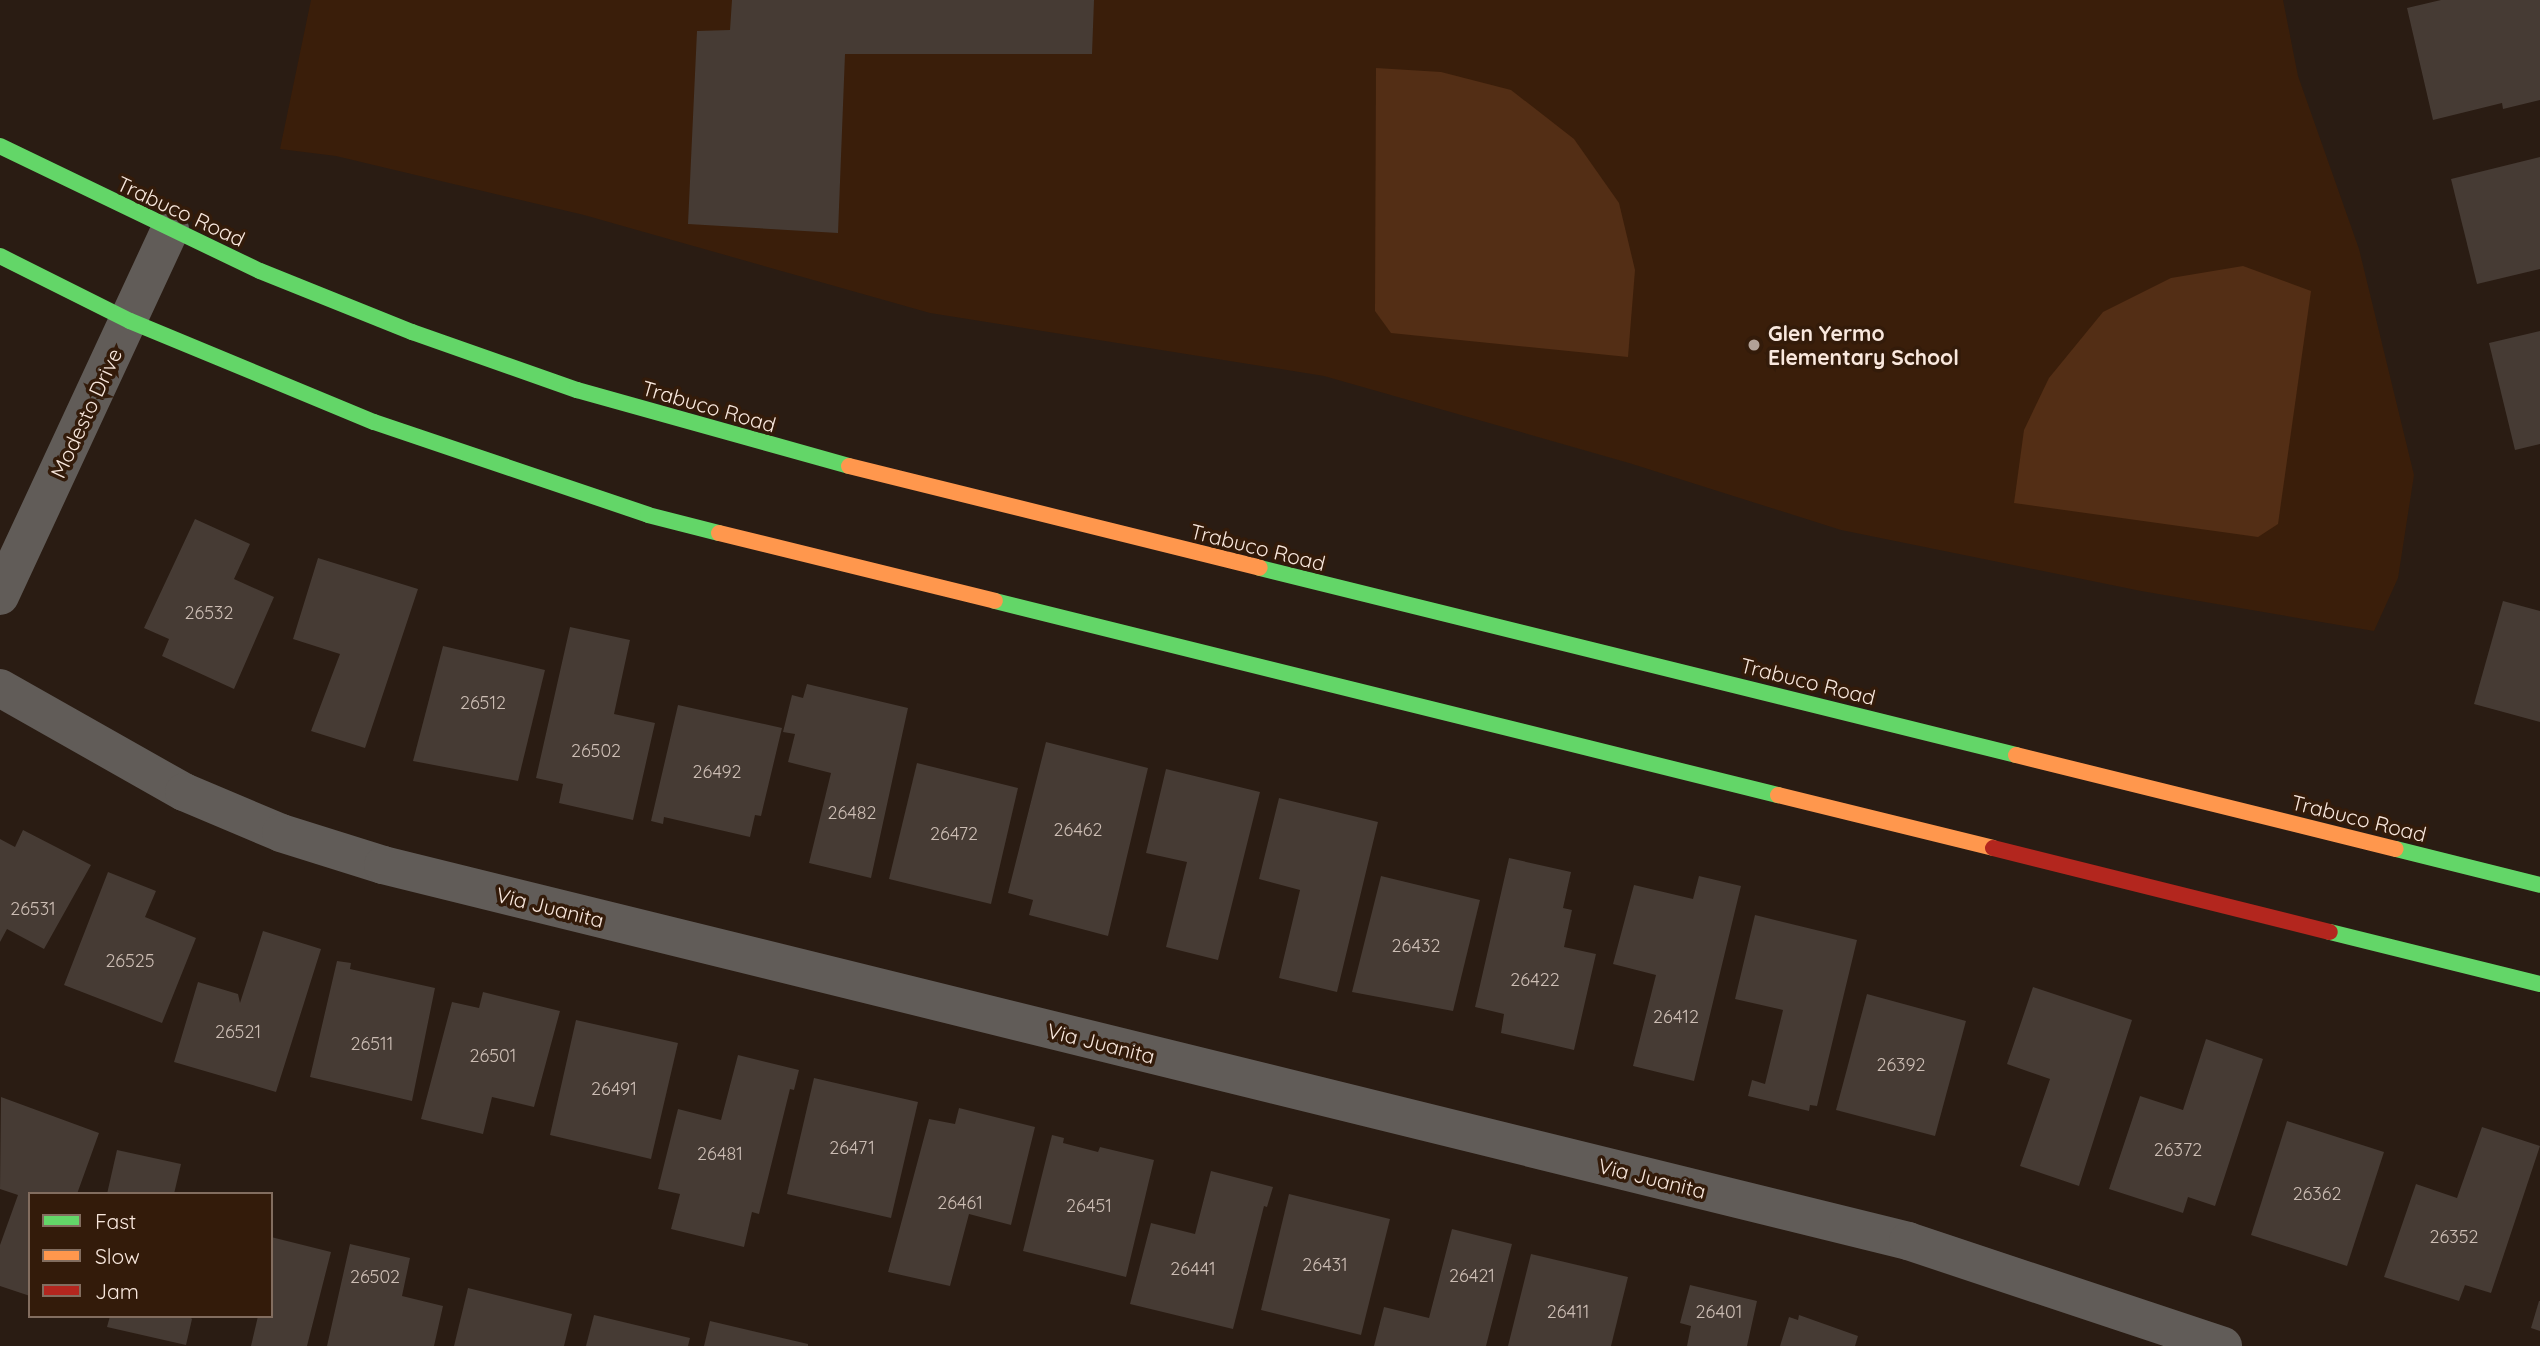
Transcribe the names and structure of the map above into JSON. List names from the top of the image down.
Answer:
{
  "streets": {
    "main road": ["Trabuco Road"],
    "street": ["Modesto Drive", "Via Juanita"]
  },
  "crossings": [
    ["Trabuco Road", "Modesto Drive"]
  ],
  "places": ["Glen Yermo Elementary School"],
  "house_numbers": [
    "26532",
    "26512",
    "26502",
    "26492",
    "26482",
    "26462",
    "26472",
    "26531",
    "26432",
    "26525",
    "26422",
    "26412",
    "26521",
    "26511",
    "26501",
    "26392",
    "26491",
    "26471",
    "26372",
    "26481",
    "26362",
    "26461",
    "26451",
    "26352",
    "26431",
    "26441",
    "26421",
    "26502",
    "26411",
    "26401"
  ],
  "legend": ["Fast", "Slow", "Jam"]
}
